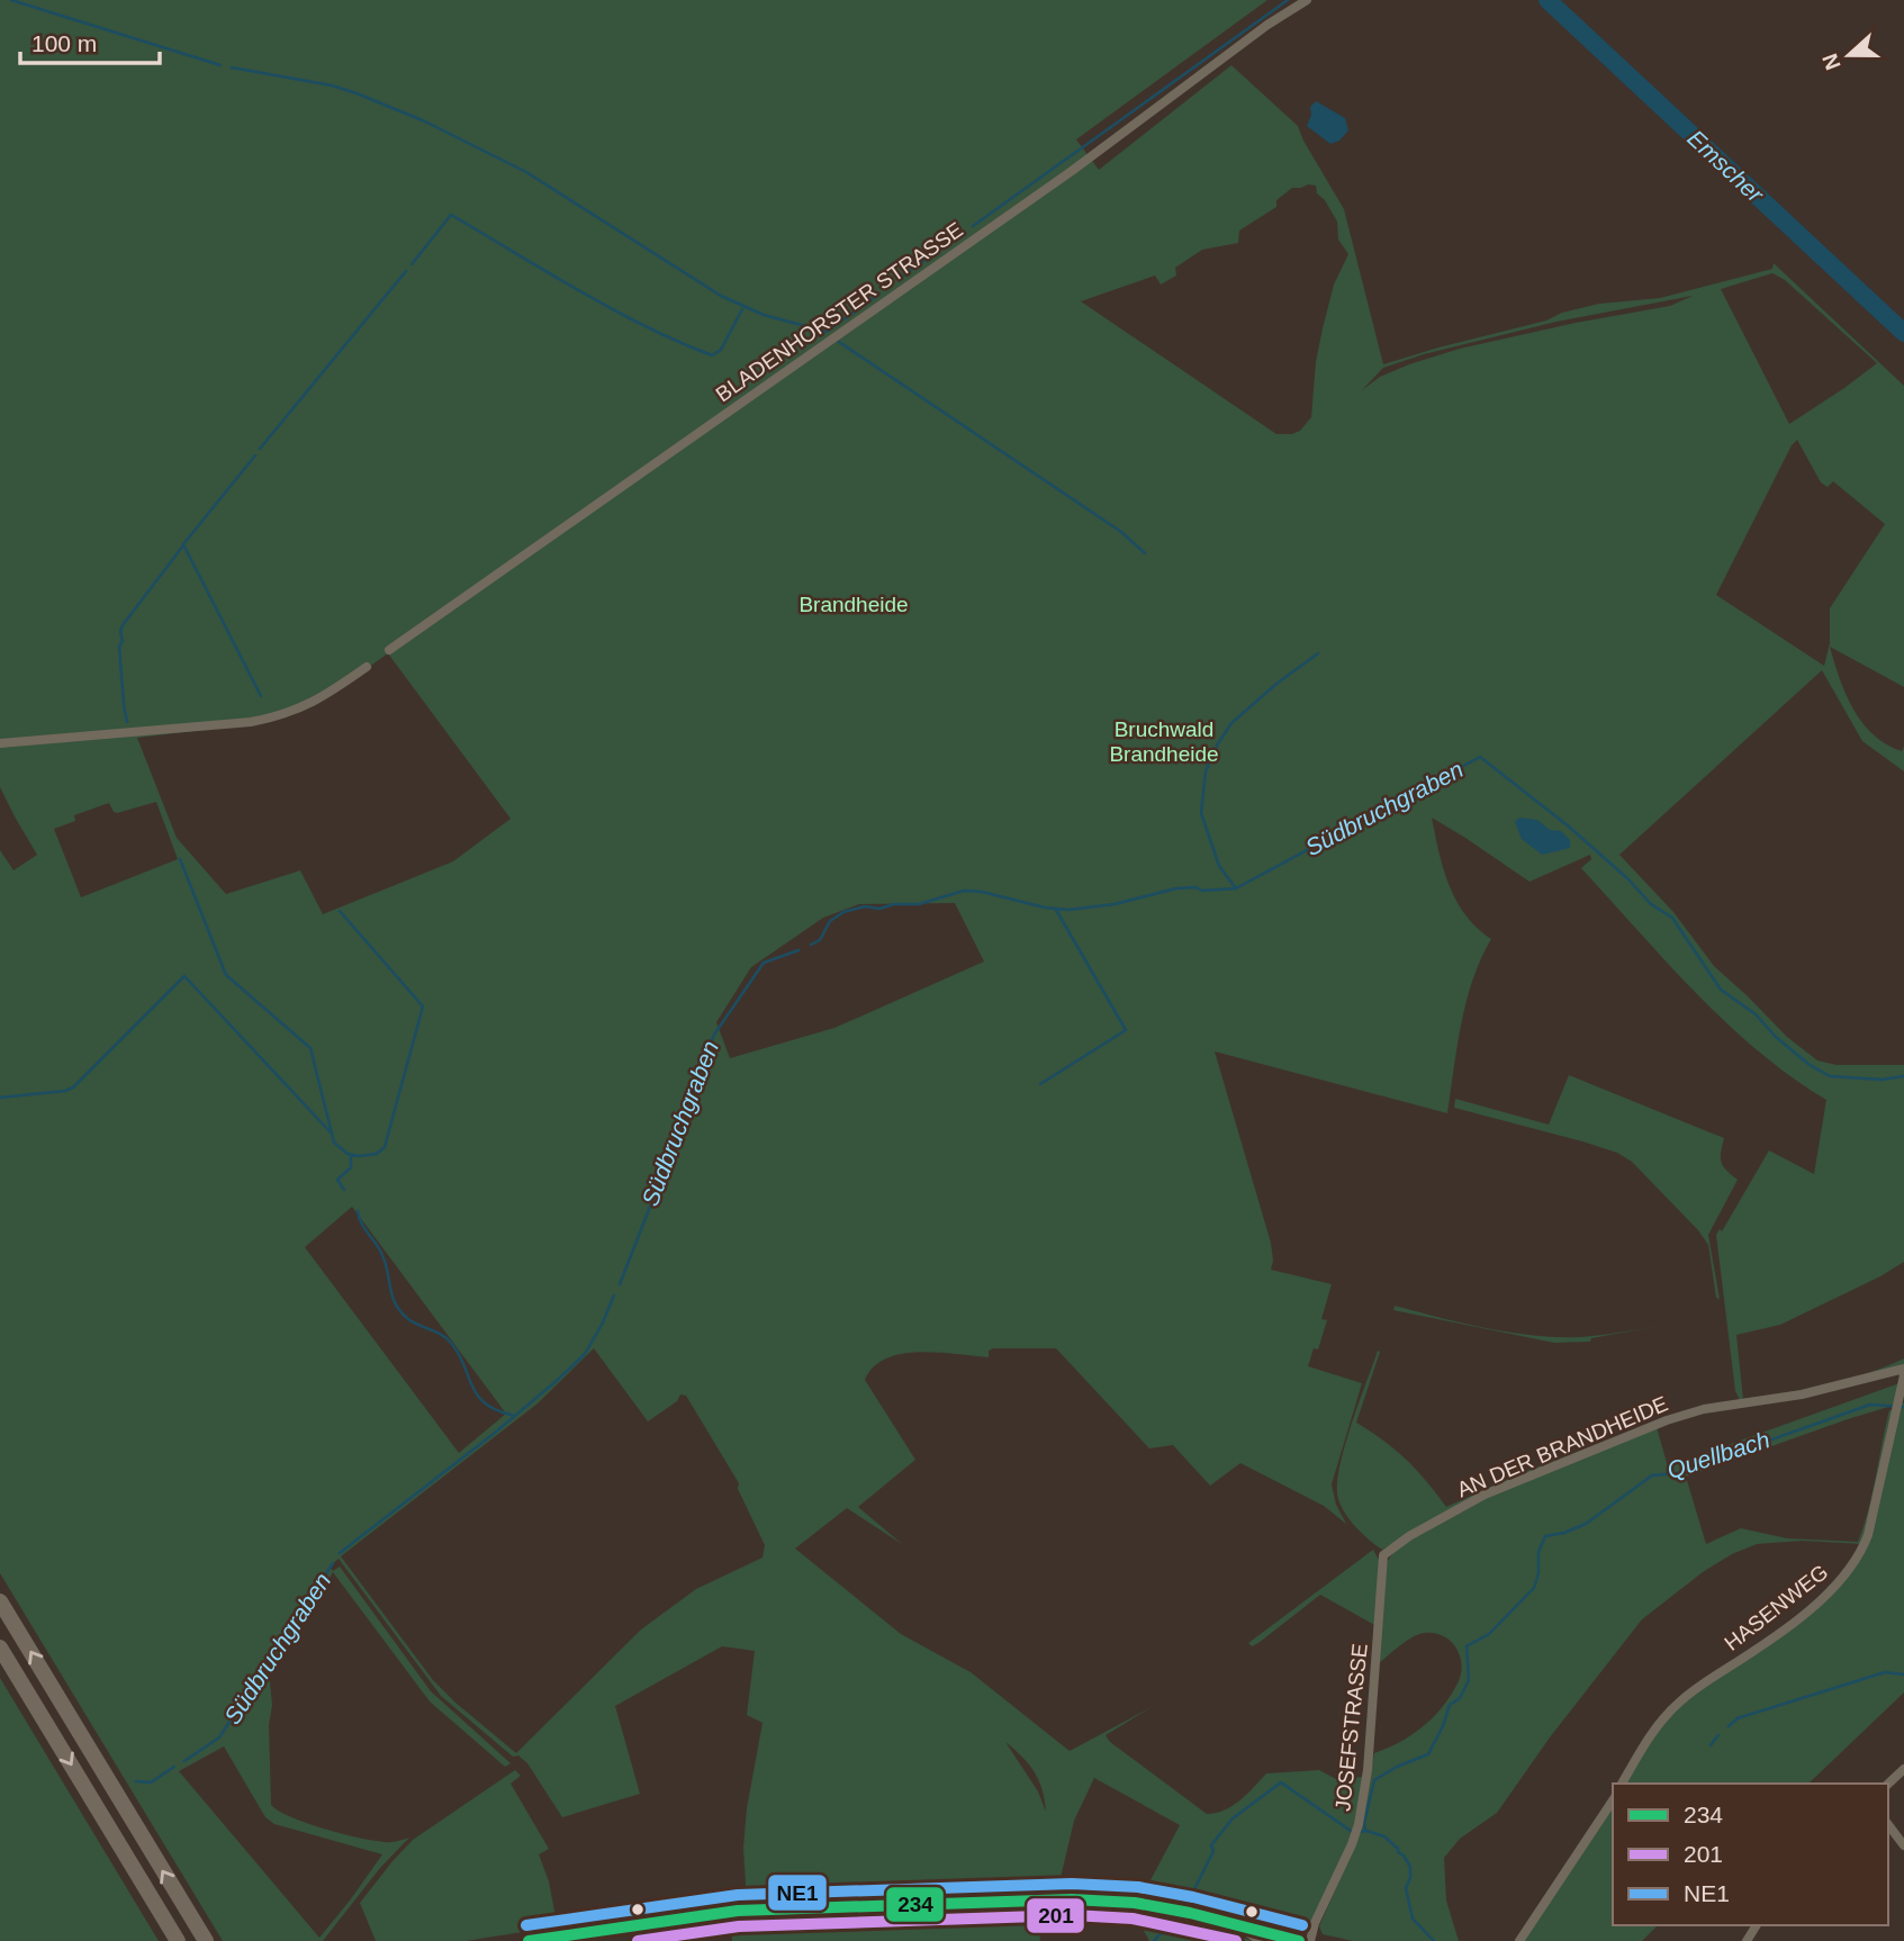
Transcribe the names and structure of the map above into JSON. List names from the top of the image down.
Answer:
{
  "streets": {
    "street": [
      "BLADENHORSTER STRASSE",
      "AN DER BRANDHEIDE",
      "HASENWEG",
      "JOSEFSTRASSE"
    ]
  },
  "crossings": [
    ["AN DER BRANDHEIDE", "JOSEFSTRASSE"]
  ],
  "water": ["Emscher", "Südbruchgraben", "Quellbach"],
  "parks": ["Brandheide", "Bruchwald Brandheide"],
  "lines": ["transit line NE1", "transit line 234", "transit line 201"],
  "legend": ["234", "201", "NE1"],
  "scale_bar": "100 m",
  "north": "left"
}
